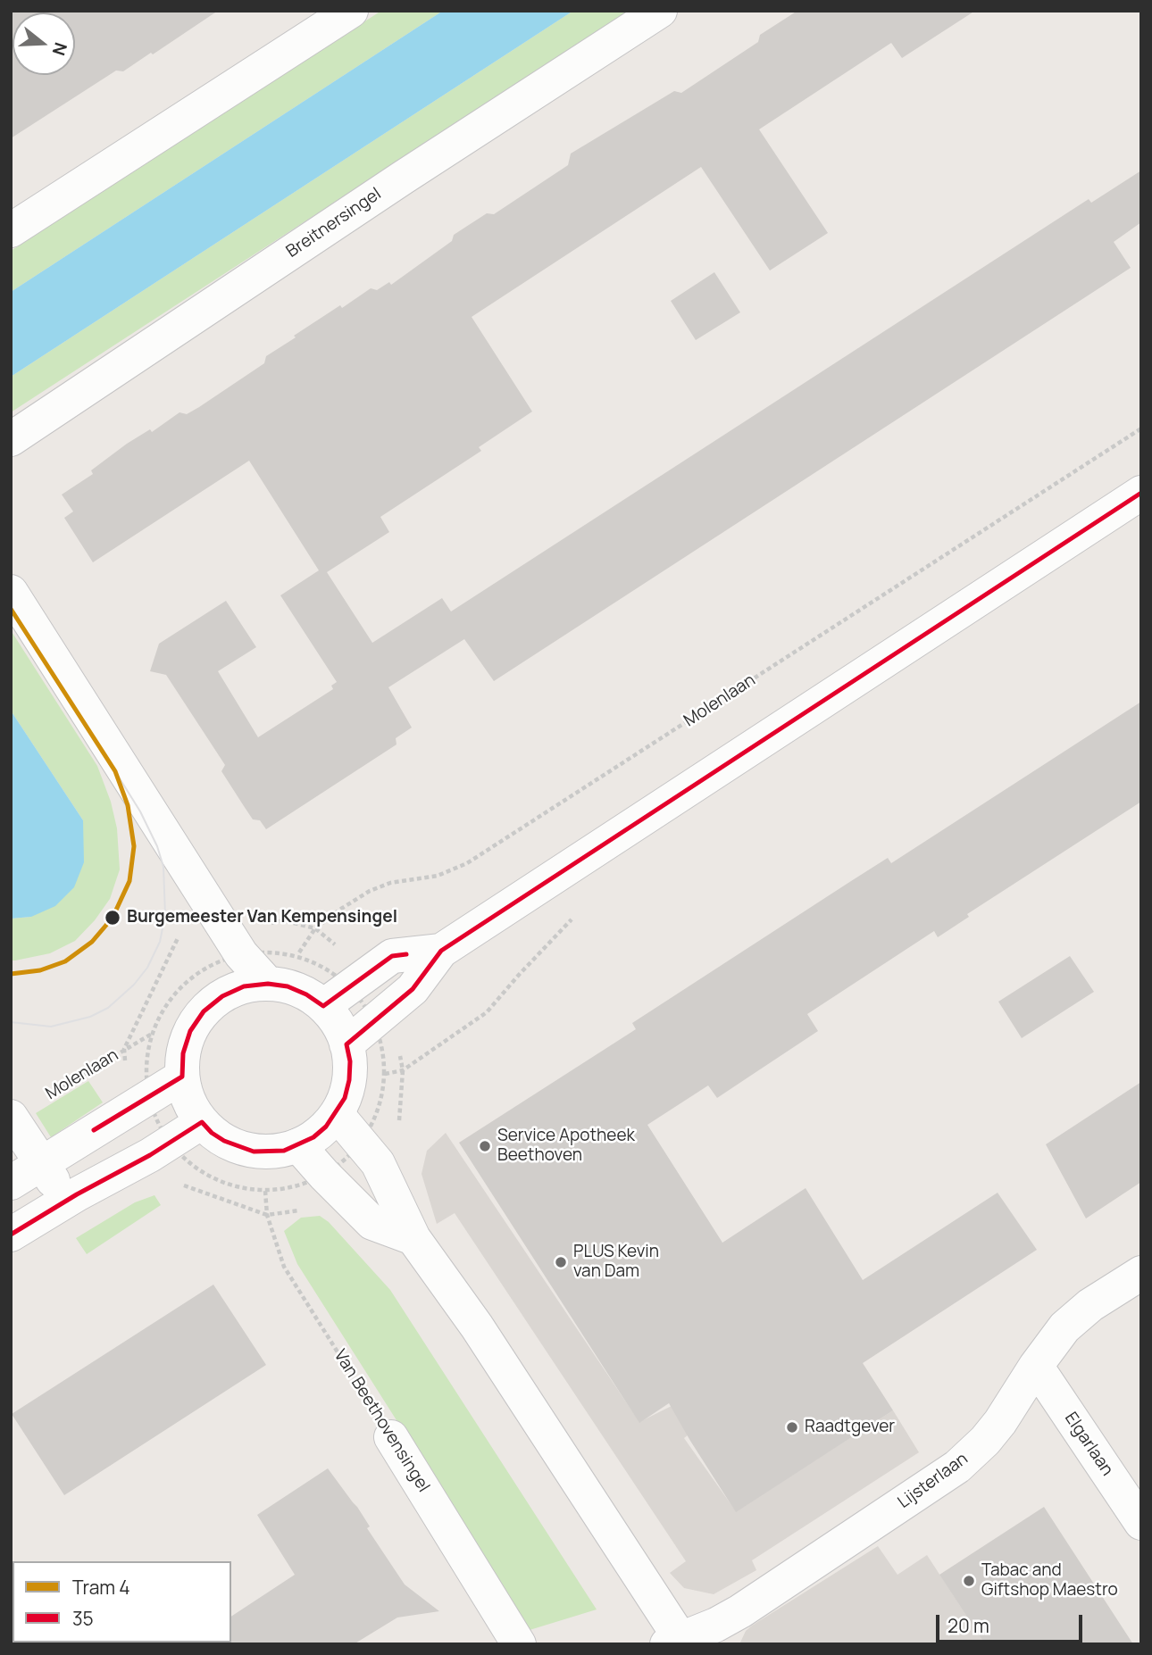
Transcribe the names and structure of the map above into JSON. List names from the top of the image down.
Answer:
{
  "streets": {
    "street": [
      "Breitnersingel",
      "Van Beethovensingel",
      "Elgarlaan",
      "Lijsterlaan"
    ],
    "path": ["Molenlaan"]
  },
  "crossings": [
    ["Elgarlaan", "Lijsterlaan"]
  ],
  "places": [
    "Burgemeester Van Kempensingel",
    "Service Apotheek Beethoven",
    "PLUS Kevin van Dam",
    "Raadtgever",
    "Tabac and Giftshop Maestro"
  ],
  "lines": ["transit line 35", "tram line 4"],
  "legend": ["Tram 4", "35"],
  "scale_bar": "20 m",
  "north": "right"
}
